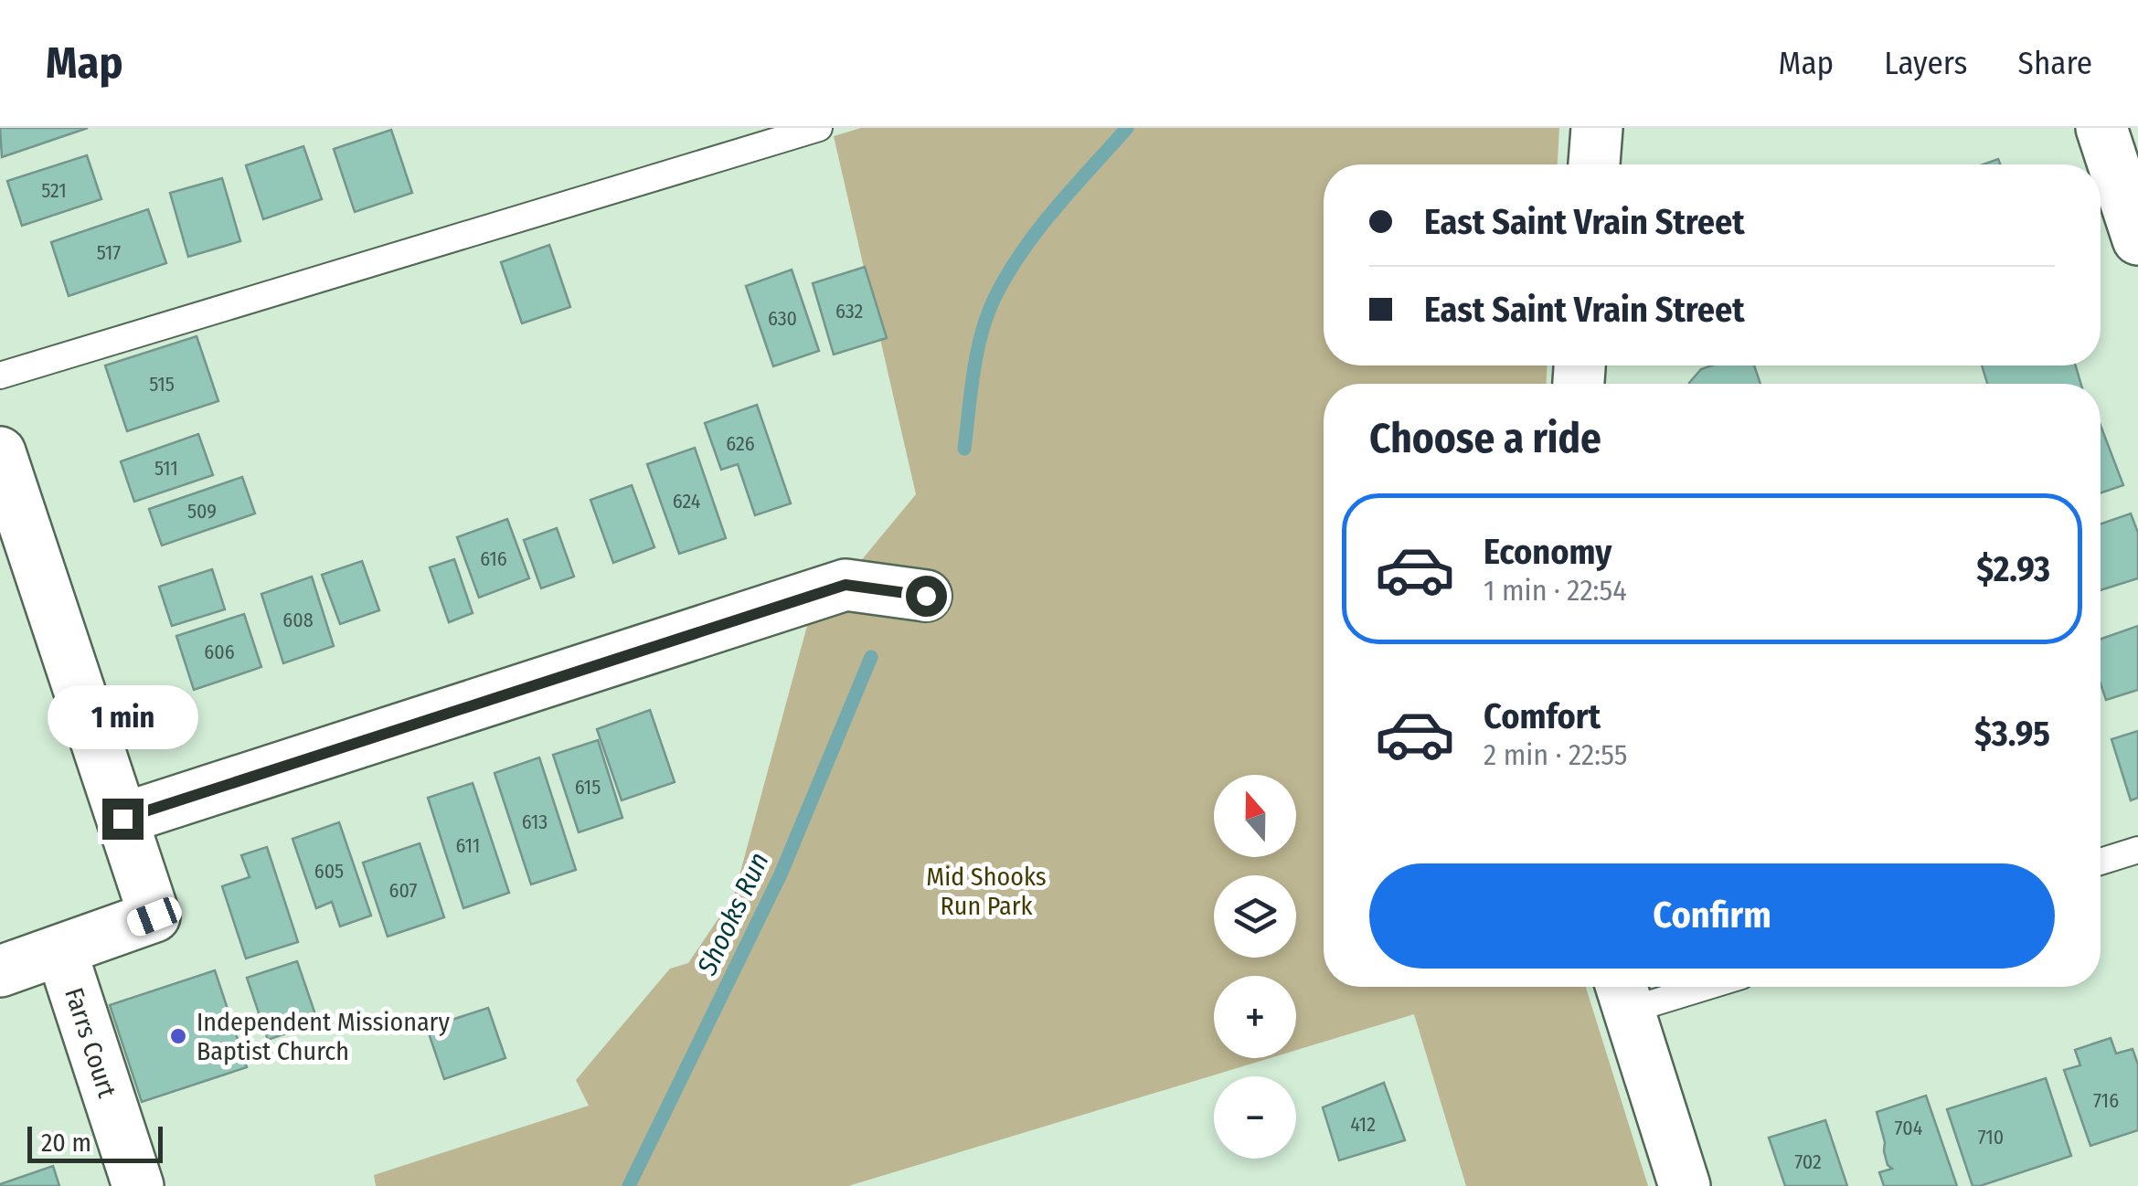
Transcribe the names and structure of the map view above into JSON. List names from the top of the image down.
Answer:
{
  "streets": {
    "street": ["Farrs Court"]
  },
  "water": ["Shooks Run"],
  "parks": ["Mid Shooks Run Park"],
  "places": ["Independent Missionary Baptist Church"],
  "house_numbers": [
    "521",
    "517",
    "632",
    "630",
    "515",
    "626",
    "511",
    "624",
    "509",
    "616",
    "608",
    "606",
    "615",
    "613",
    "611",
    "605",
    "607",
    "716",
    "412",
    "704",
    "710",
    "702"
  ],
  "scale_bar": "20 m",
  "north": "top",
  "page": {
    "header": "Map",
    "nav": ["Map", "Layers", "Share"],
    "banner": ["East Saint Vrain Street", "East Saint Vrain Street"],
    "heading": "Choose a ride",
    "list": [
      {
        "name": "Economy",
        "note": "1 min · 22:54",
        "value": "$2.93"
      },
      {
        "name": "Comfort",
        "note": "2 min · 22:55",
        "value": "$3.95"
      }
    ],
    "bubble": "1 min",
    "map_buttons": ["+", "−"],
    "buttons": "Confirm",
    "scale": "20 m"
  }
}
